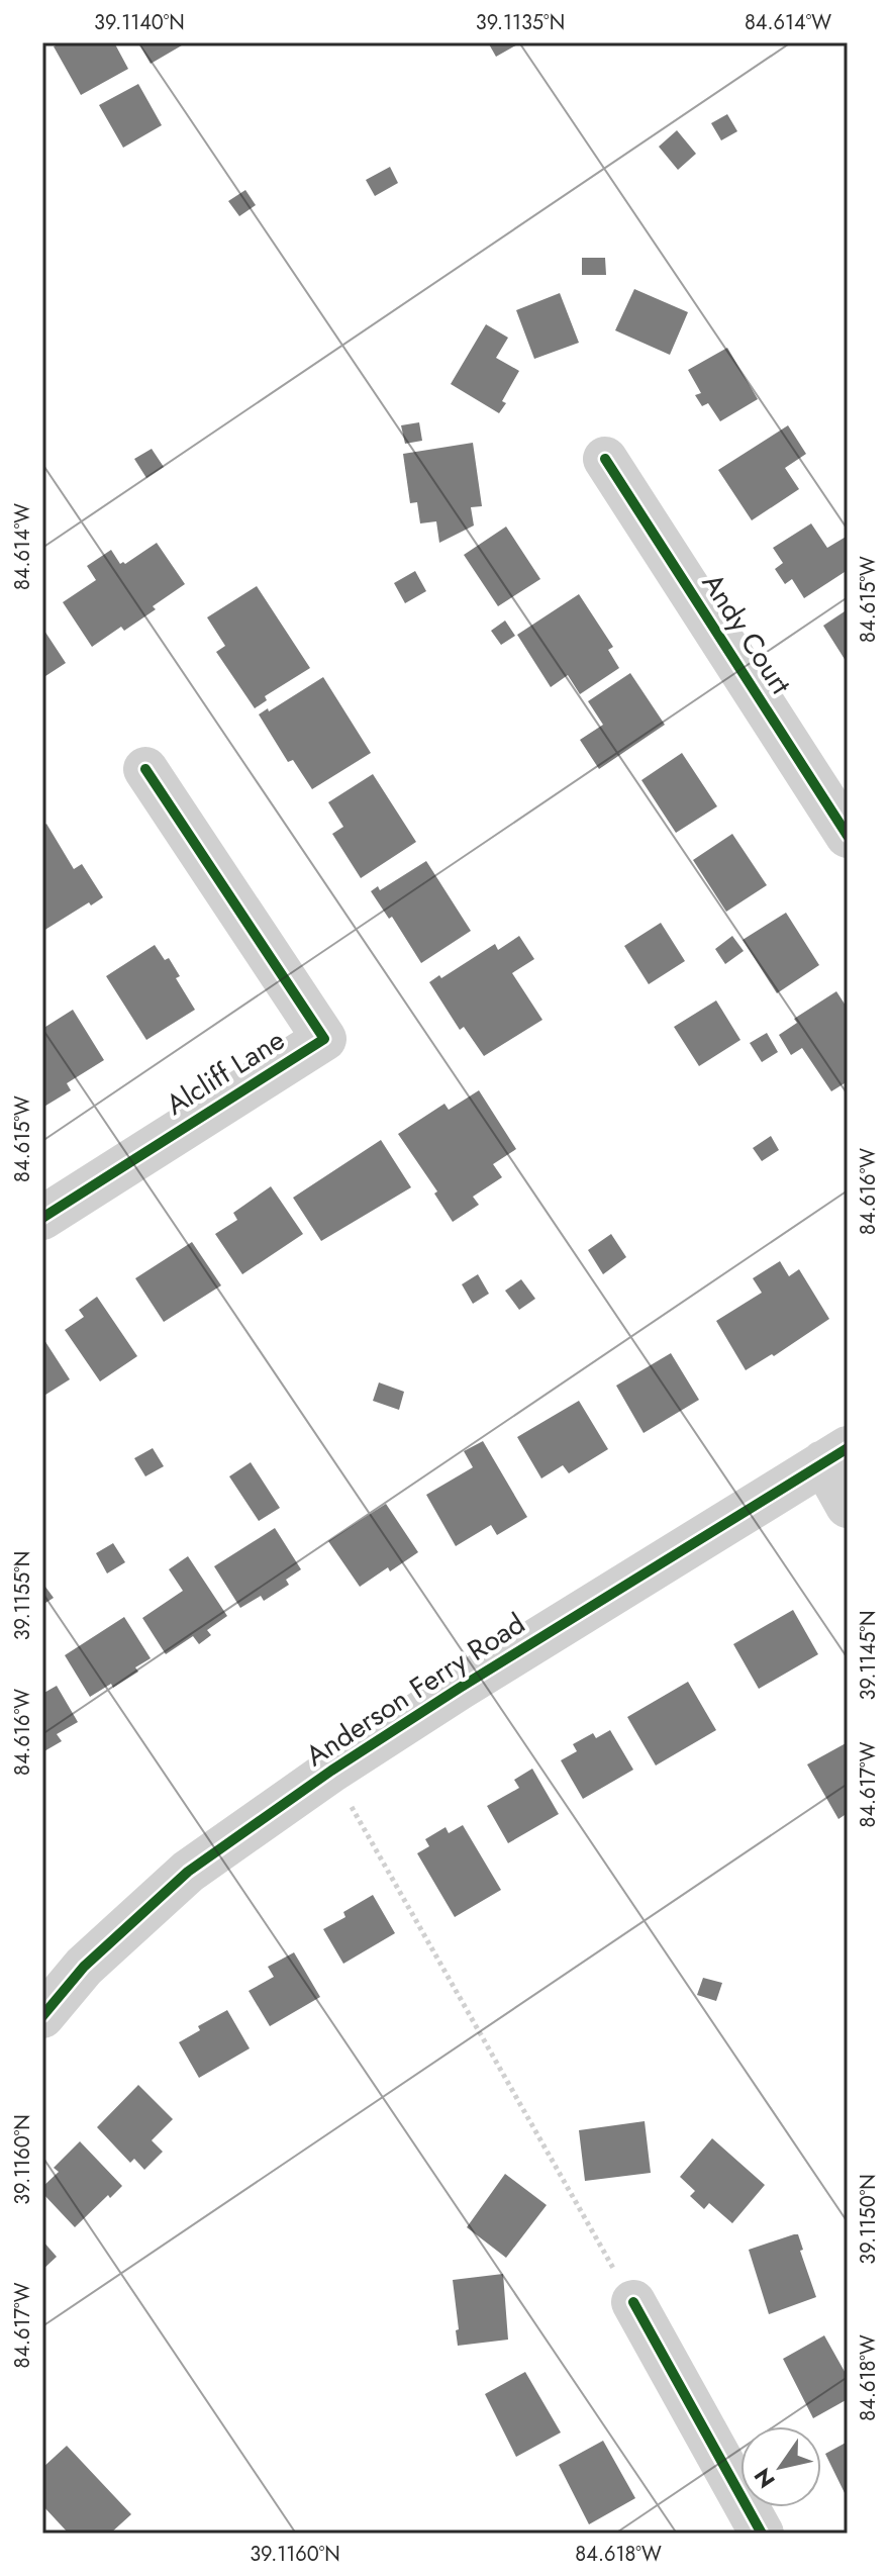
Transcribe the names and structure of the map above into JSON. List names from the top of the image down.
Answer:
{
  "streets": {
    "street": ["Andy Court", "Alcliff Lane", "Anderson Ferry Road"]
  },
  "north": "bottom left",
  "coordinates": [
    "39.1140°N",
    "39.1135°N",
    "84.614°W",
    "84.615°W",
    "84.616°W",
    "39.1155°N",
    "39.1145°N",
    "84.617°W",
    "39.1160°N",
    "39.1150°N",
    "84.618°W"
  ]
}
